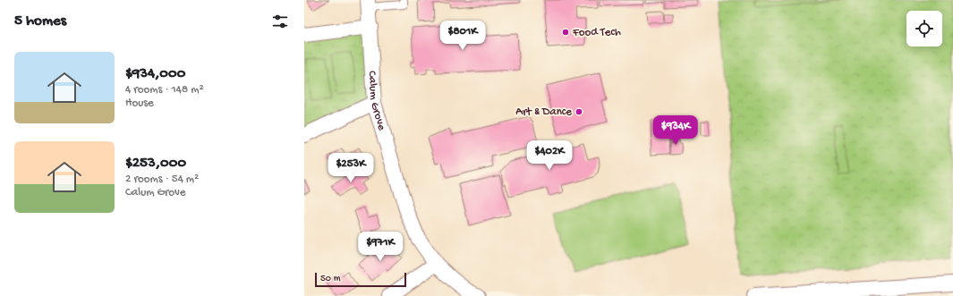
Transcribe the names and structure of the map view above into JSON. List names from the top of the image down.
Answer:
{
  "streets": {
    "street": ["Calum Grove"]
  },
  "places": ["Food Tech", "Art & Dance"],
  "scale_bar": "50 m",
  "page": {
    "heading": "5 homes",
    "price": [
      "$801K",
      "$934K",
      "$402K",
      "$253K",
      "$971K"
    ],
    "list": [
      {
        "name": "$934,000",
        "note": "4 rooms · 148 m² · House"
      },
      {
        "name": "$253,000",
        "note": "2 rooms · 54 m² · Calum Grove"
      }
    ],
    "scale": "50 m"
  }
}
